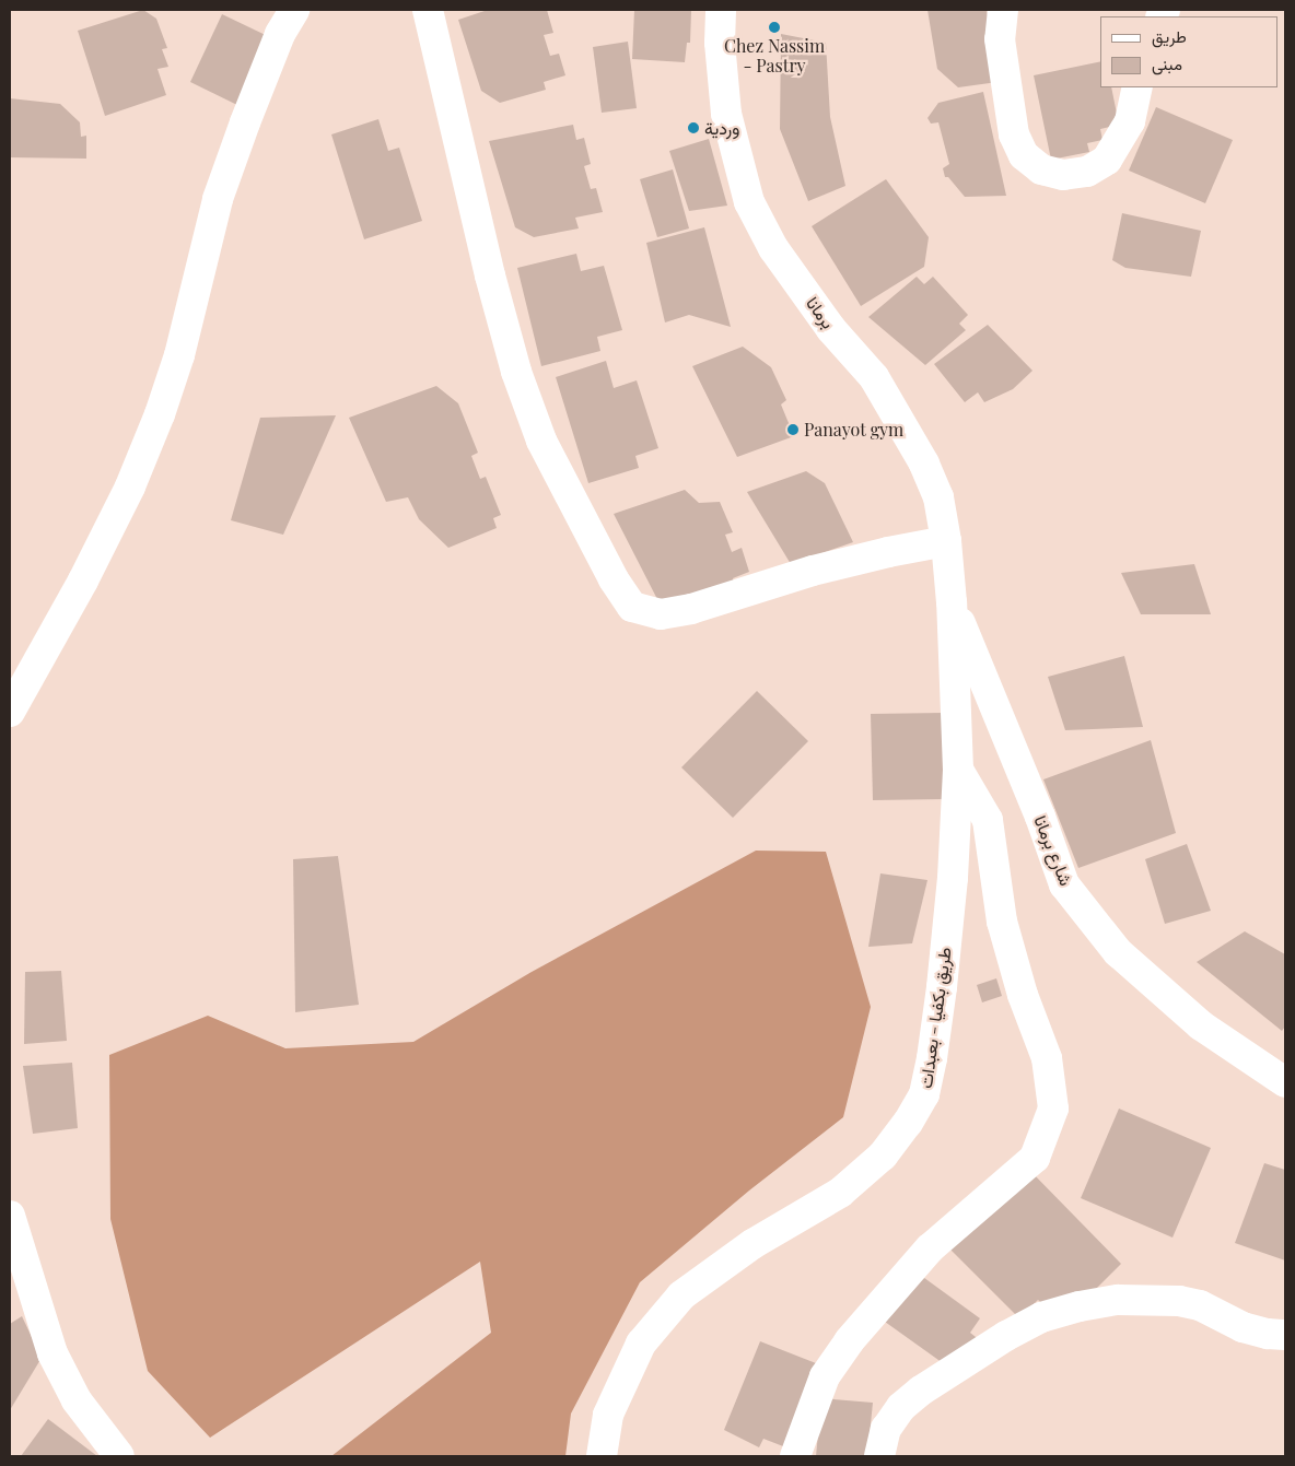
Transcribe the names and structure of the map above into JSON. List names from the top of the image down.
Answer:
{
  "streets": {
    "street": ["برمانا", "شارع برمانا", "طريق بكفيا - بعبدات"]
  },
  "crossings": [
    ["برمانا", "شارع برمانا"],
    ["برمانا", "طريق بكفيا - بعبدات"],
    ["شارع برمانا", "طريق بكفيا - بعبدات"]
  ],
  "places": ["Chez Nassim - Pastry", "وردية", "Panayot gym"],
  "legend": ["طريق", "مبنى"]
}
